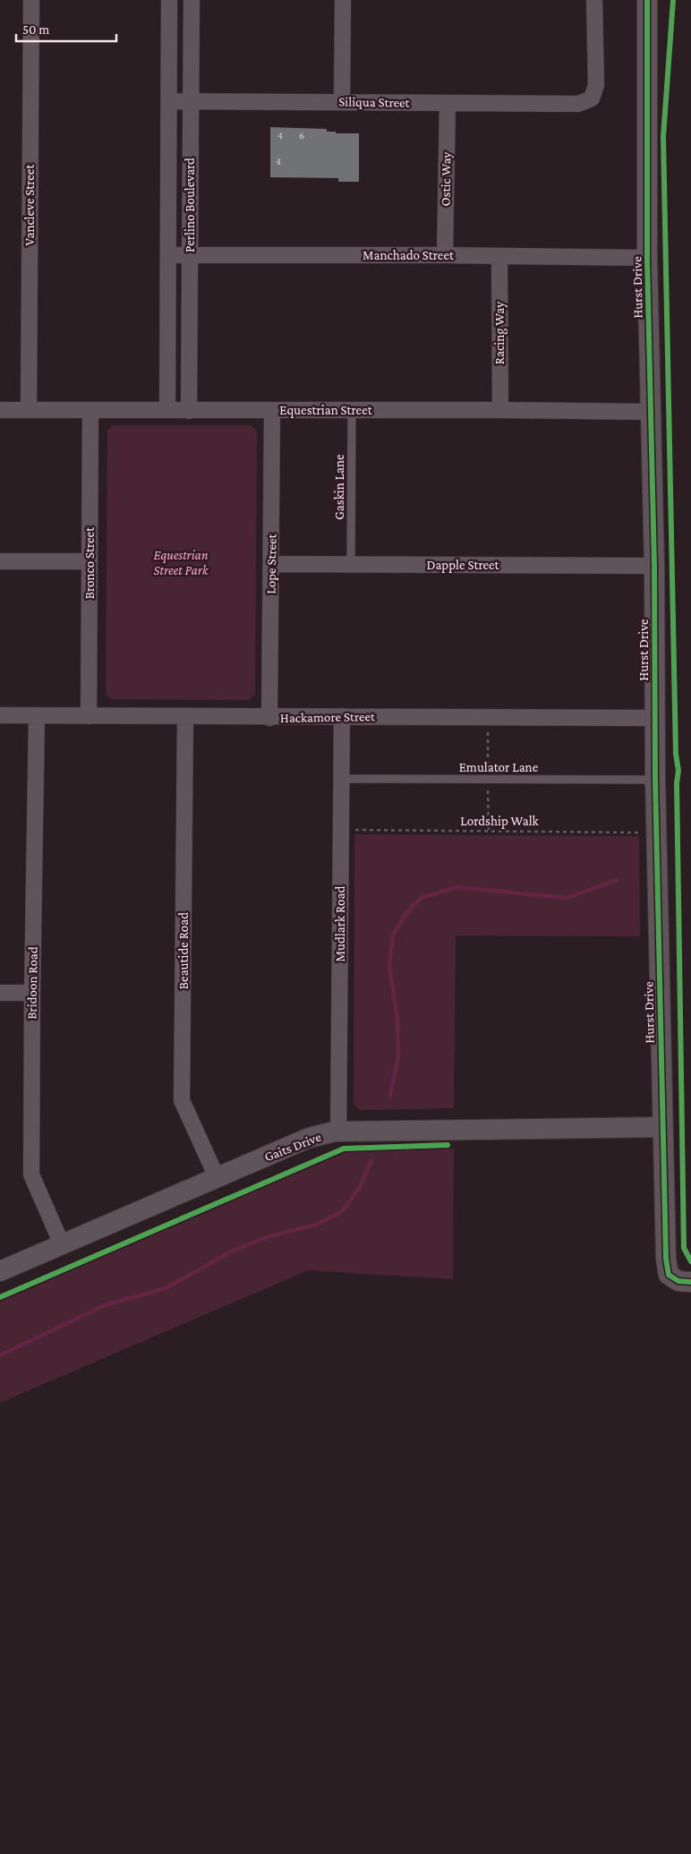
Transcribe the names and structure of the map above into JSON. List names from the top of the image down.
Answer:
{
  "streets": {
    "street": [
      "Siliqua Street",
      "Ostic Way",
      "Vancleve Street",
      "Perlino Boulevard",
      "Manchado Street",
      "Hurst Drive",
      "Racing Way",
      "Equestrian Street",
      "Bronco Street",
      "Lope Street",
      "Dapple Street",
      "Hackamore Street",
      "Mudlark Road",
      "Beautide Road",
      "Bridoon Road",
      "Gaits Drive"
    ],
    "lane": ["Gaskin Lane", "Emulator Lane"],
    "path": ["Lordship Walk"]
  },
  "crossings": [
    ["Siliqua Street", "Ostic Way"],
    ["Siliqua Street", "Perlino Boulevard"],
    ["Ostic Way", "Manchado Street"],
    ["Vancleve Street", "Equestrian Street"],
    ["Perlino Boulevard", "Manchado Street"],
    ["Perlino Boulevard", "Equestrian Street"],
    ["Manchado Street", "Hurst Drive"],
    ["Manchado Street", "Racing Way"],
    ["Hurst Drive", "Equestrian Street"],
    ["Hurst Drive", "Dapple Street"],
    ["Hurst Drive", "Hackamore Street"],
    ["Hurst Drive", "Emulator Lane"],
    ["Hurst Drive", "Lordship Walk"],
    ["Hurst Drive", "Gaits Drive"],
    ["Racing Way", "Equestrian Street"],
    ["Equestrian Street", "Gaskin Lane"],
    ["Equestrian Street", "Bronco Street"],
    ["Equestrian Street", "Lope Street"],
    ["Gaskin Lane", "Dapple Street"],
    ["Bronco Street", "Hackamore Street"],
    ["Lope Street", "Dapple Street"],
    ["Lope Street", "Hackamore Street"],
    ["Hackamore Street", "Mudlark Road"],
    ["Hackamore Street", "Beautide Road"],
    ["Hackamore Street", "Bridoon Road"],
    ["Emulator Lane", "Mudlark Road"],
    ["Lordship Walk", "Mudlark Road"],
    ["Mudlark Road", "Gaits Drive"],
    ["Beautide Road", "Gaits Drive"],
    ["Bridoon Road", "Gaits Drive"]
  ],
  "parks": ["Equestrian Street Park"],
  "house_numbers": ["4", "6", "4"],
  "scale_bar": "50 m"
}
